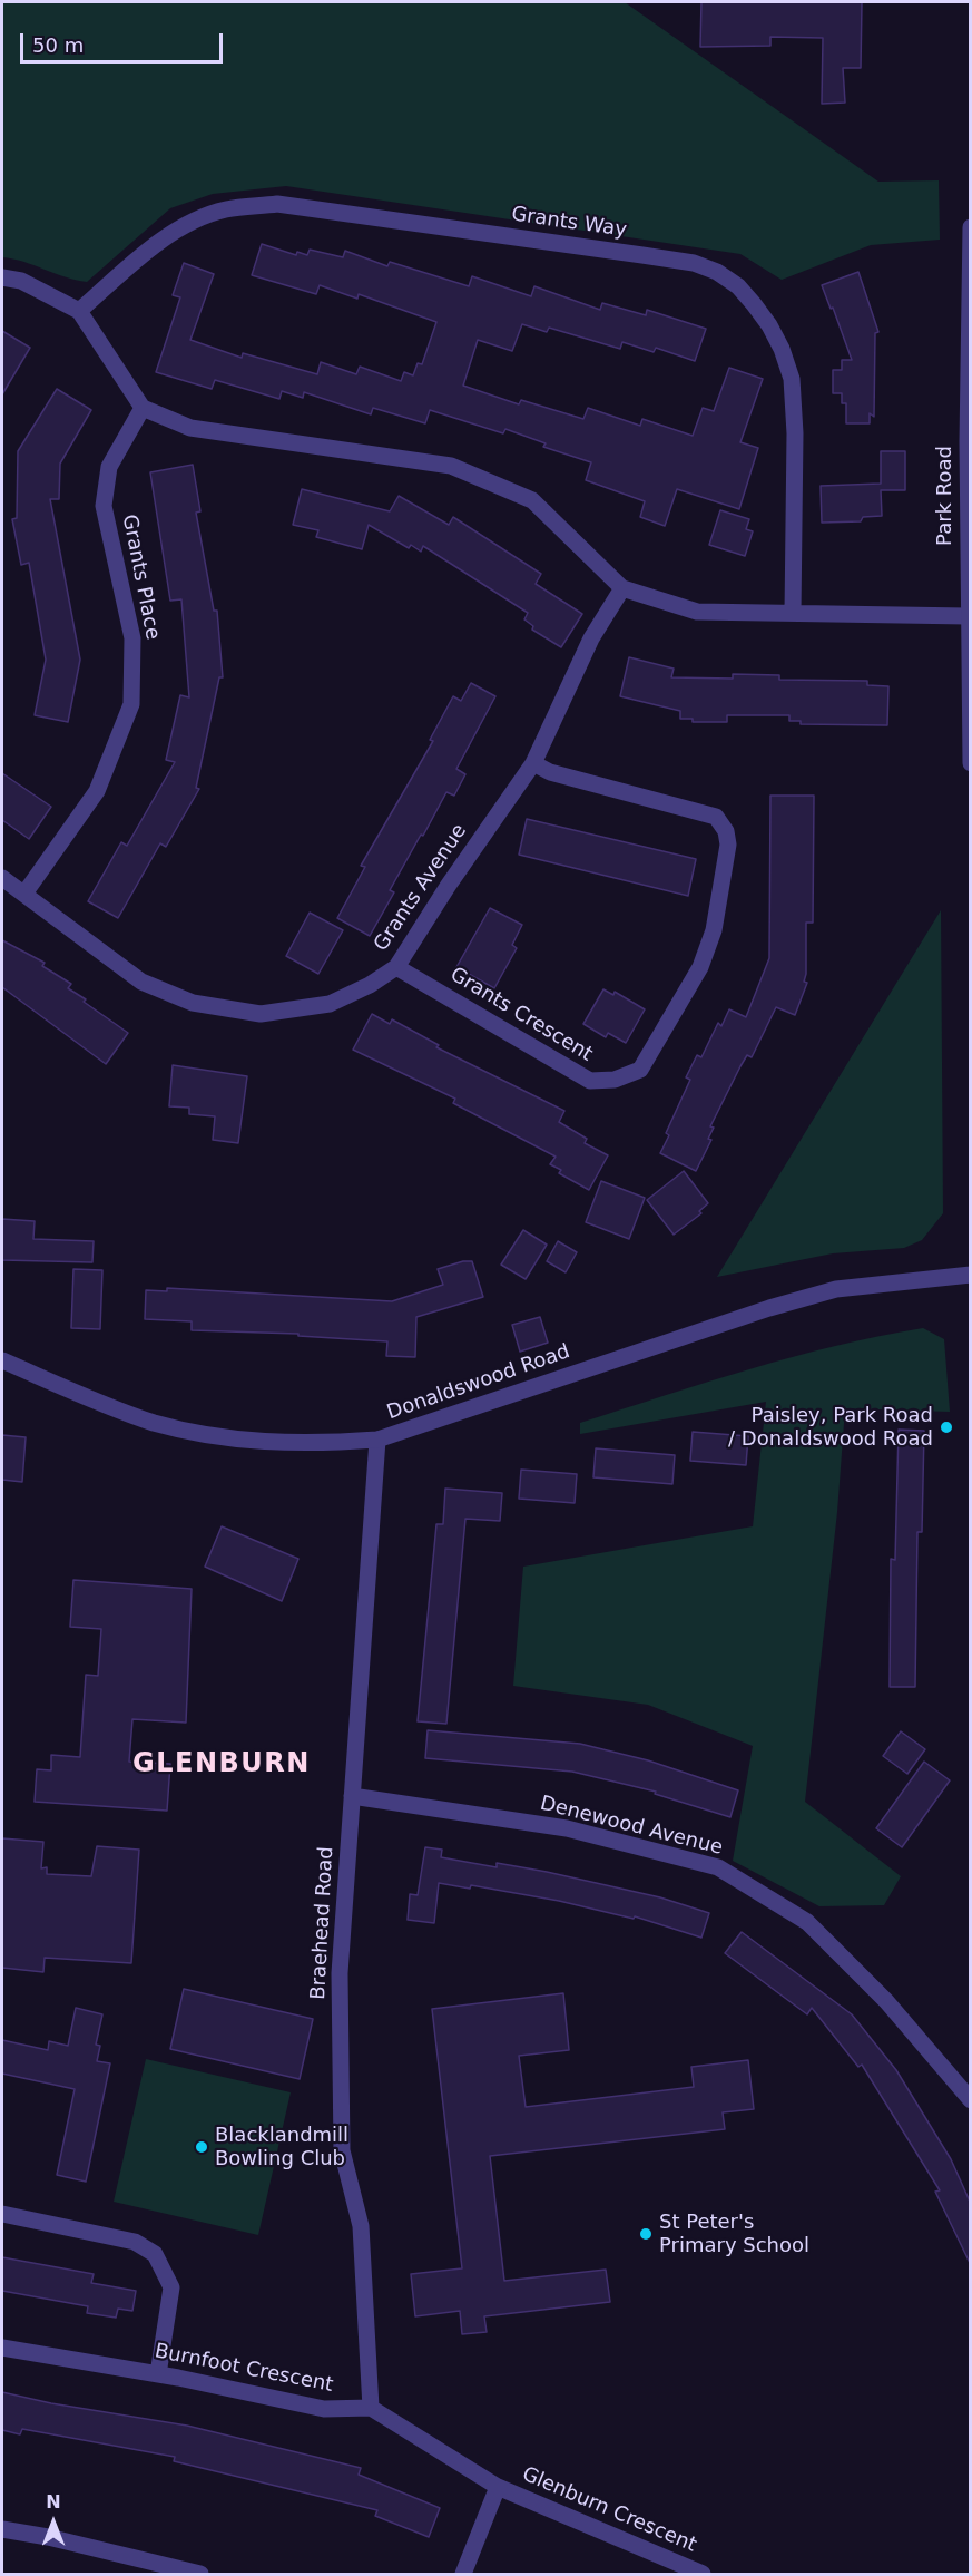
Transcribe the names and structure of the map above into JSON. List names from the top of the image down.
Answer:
{
  "streets": {
    "street": [
      "Grants Way",
      "Park Road",
      "Grants Place",
      "Grants Avenue",
      "Grants Crescent",
      "Donaldswood Road",
      "Denewood Avenue",
      "Braehead Road",
      "Burnfoot Crescent",
      "Glenburn Crescent"
    ]
  },
  "crossings": [
    ["Grants Place", "Grants Avenue"],
    ["Grants Avenue", "Grants Crescent"],
    ["Donaldswood Road", "Braehead Road"],
    ["Denewood Avenue", "Braehead Road"],
    ["Braehead Road", "Burnfoot Crescent"]
  ],
  "districts": ["GLENBURN"],
  "places": ["Paisley, Park Road / Donaldswood Road", "Blacklandmill Bowling Club", "St Peter's Primary School"],
  "scale_bar": "50 m",
  "north": "top"
}
